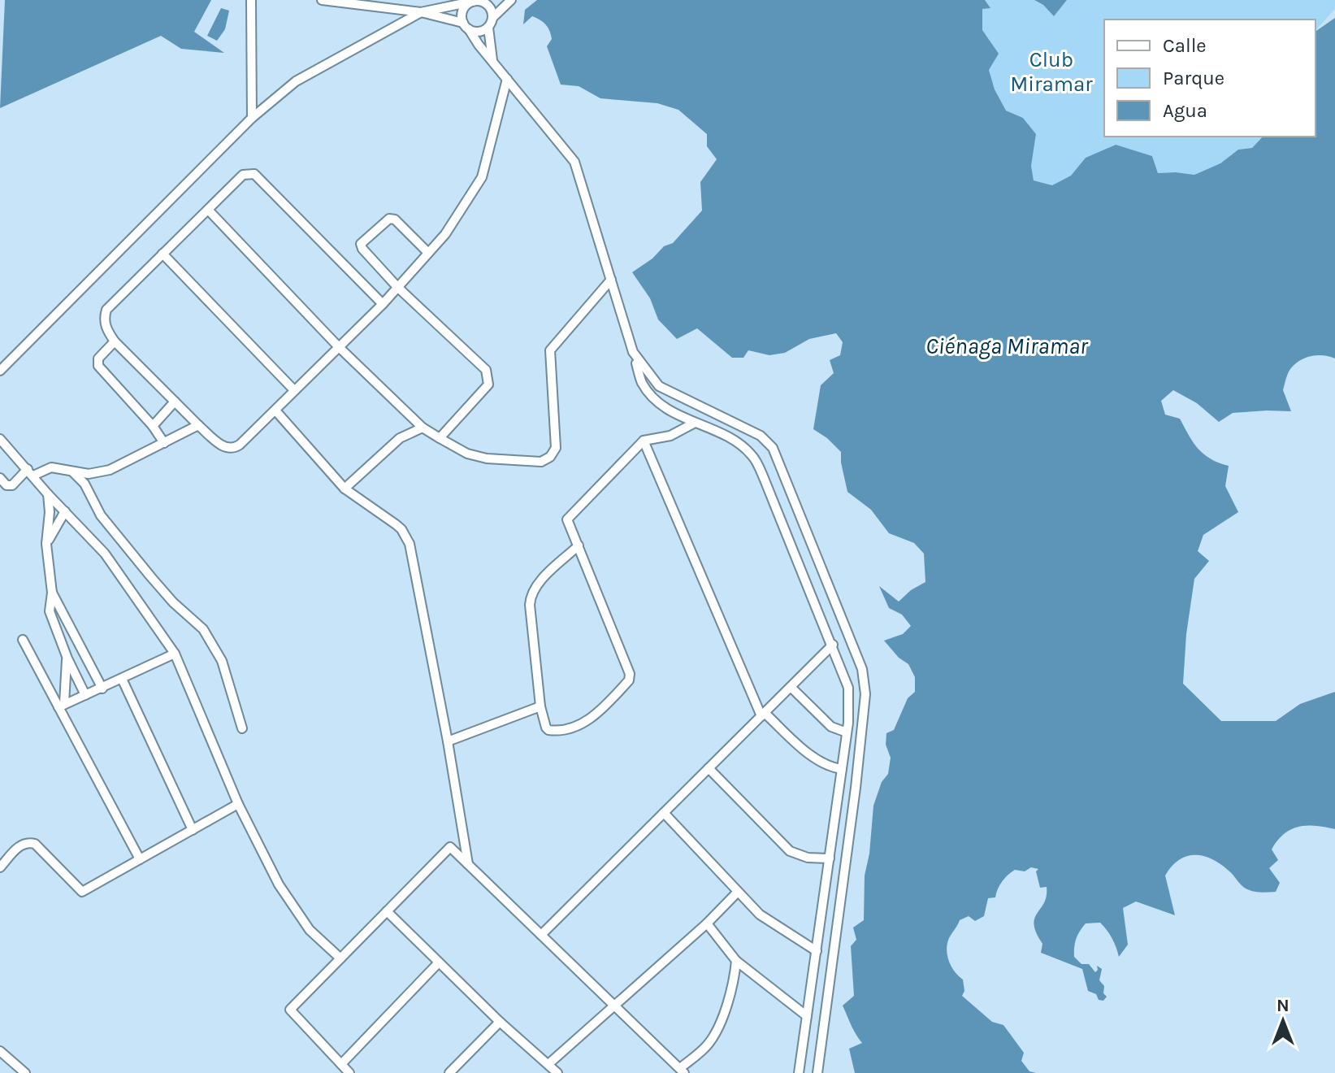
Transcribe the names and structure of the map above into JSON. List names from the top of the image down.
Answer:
{
  "water": ["Ciénaga Miramar"],
  "parks": ["Club Miramar"],
  "legend": ["Calle", "Parque", "Agua"],
  "north": "top"
}
